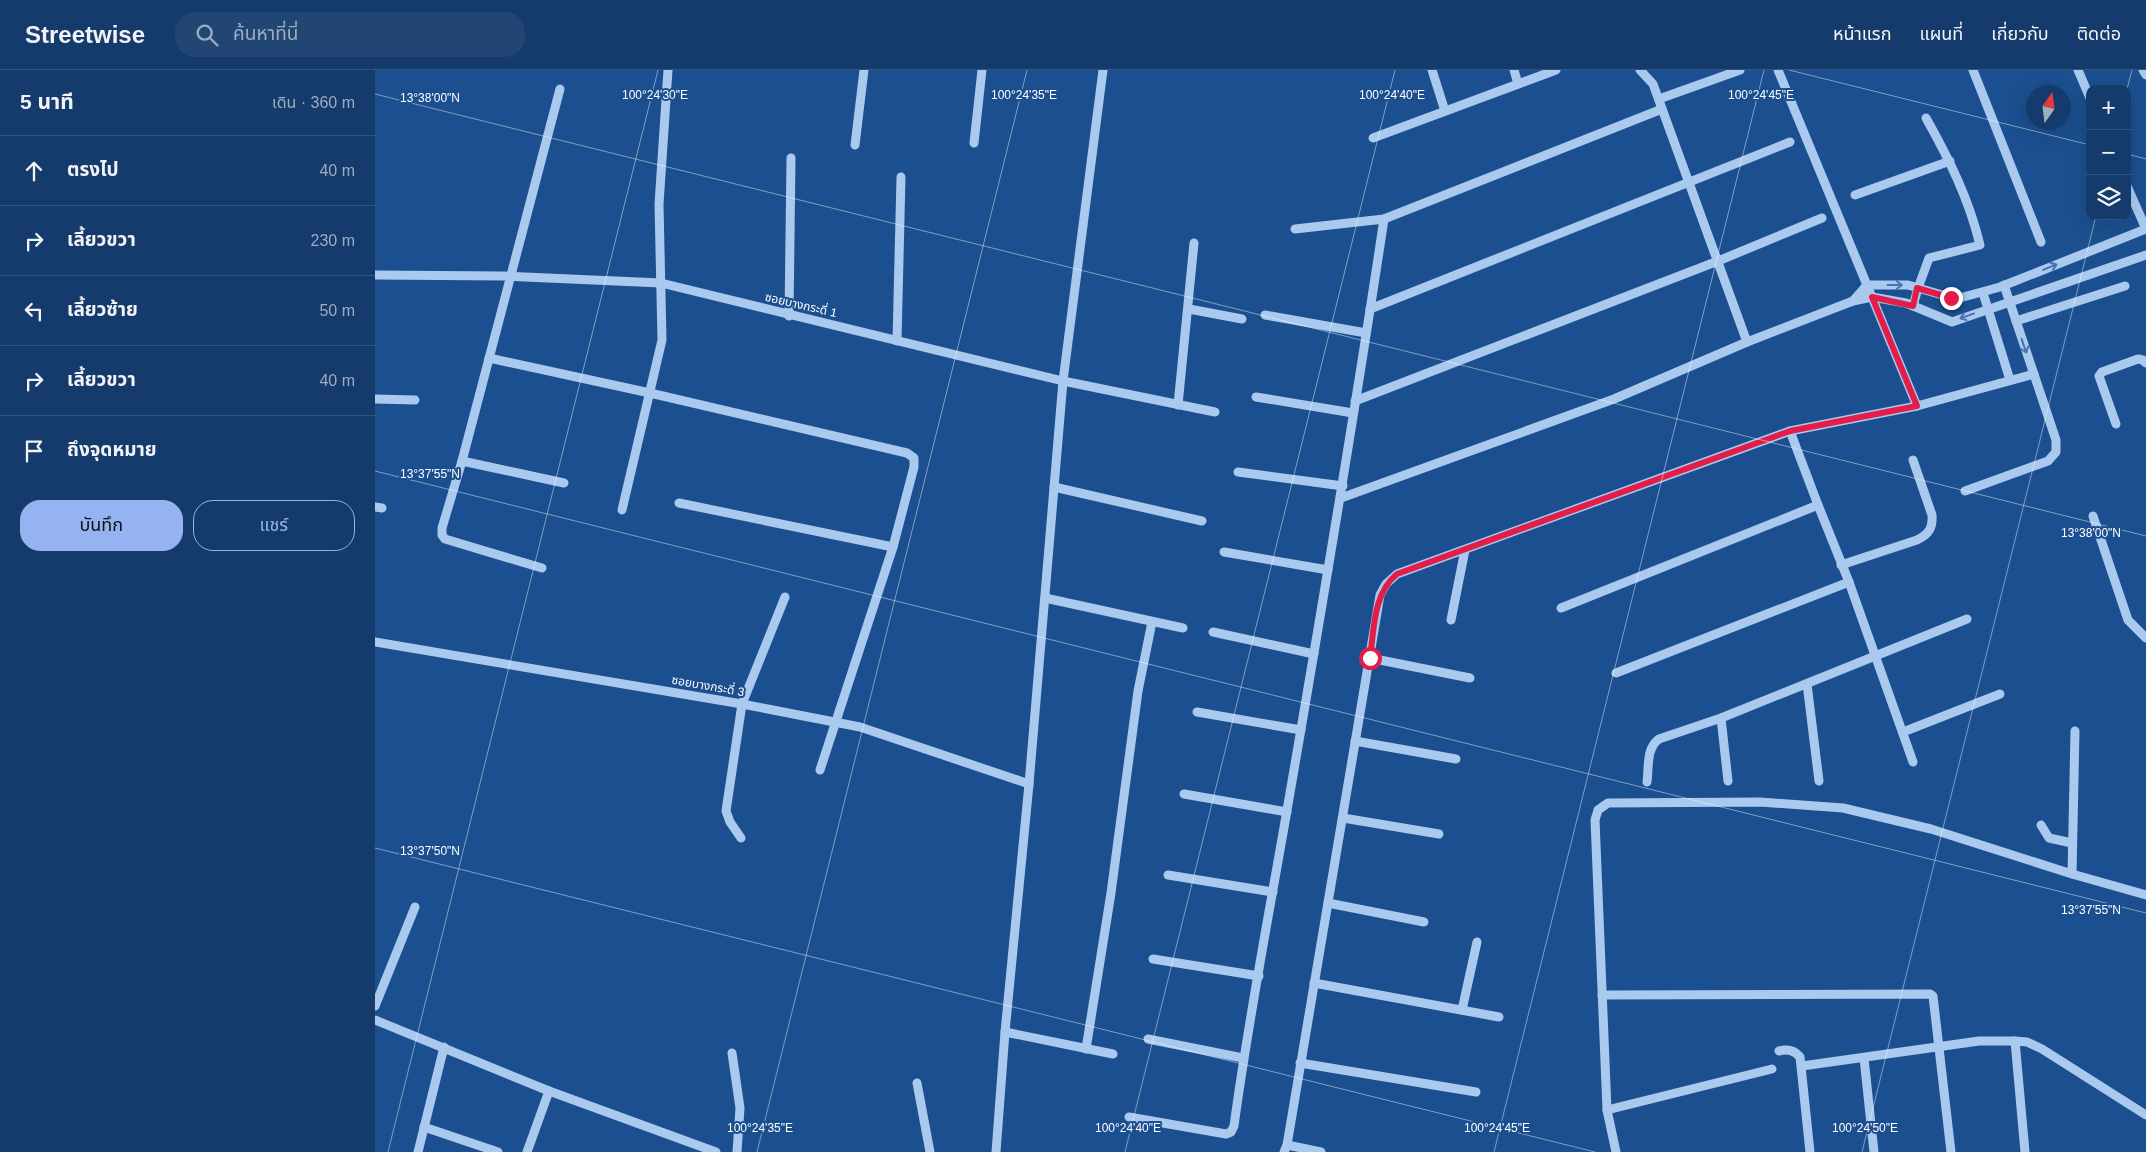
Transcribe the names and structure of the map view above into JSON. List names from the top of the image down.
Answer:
{
  "streets": {
    "street": ["ซอยบางกระดี่ 1", "ซอยบางกระดี่ 3"]
  },
  "north": "top",
  "page": {
    "header": "Streetwise",
    "search": "ค้นหาที่นี่",
    "nav": [
      "หน้าแรก",
      "แผนที่",
      "เกี่ยวกับ",
      "ติดต่อ"
    ],
    "heading": ["5 นาที", "เดิน · 360 m"],
    "map_buttons": ["+", "−"],
    "list": [
      ["ตรงไป", "40 m"],
      ["เลี้ยวขวา", "230 m"],
      ["เลี้ยวซ้าย", "50 m"],
      ["เลี้ยวขวา", "40 m"],
      "ถึงจุดหมาย"
    ],
    "buttons": ["บันทึก", "แชร์"]
  },
  "coordinates": [
    "100°24'45\"E",
    "100°24'30\"E",
    "100°24'35\"E",
    "100°24'40\"E",
    "13°38'00\"N",
    "13°37'55\"N",
    "13°37'50\"N",
    "100°24'50\"E"
  ]
}
